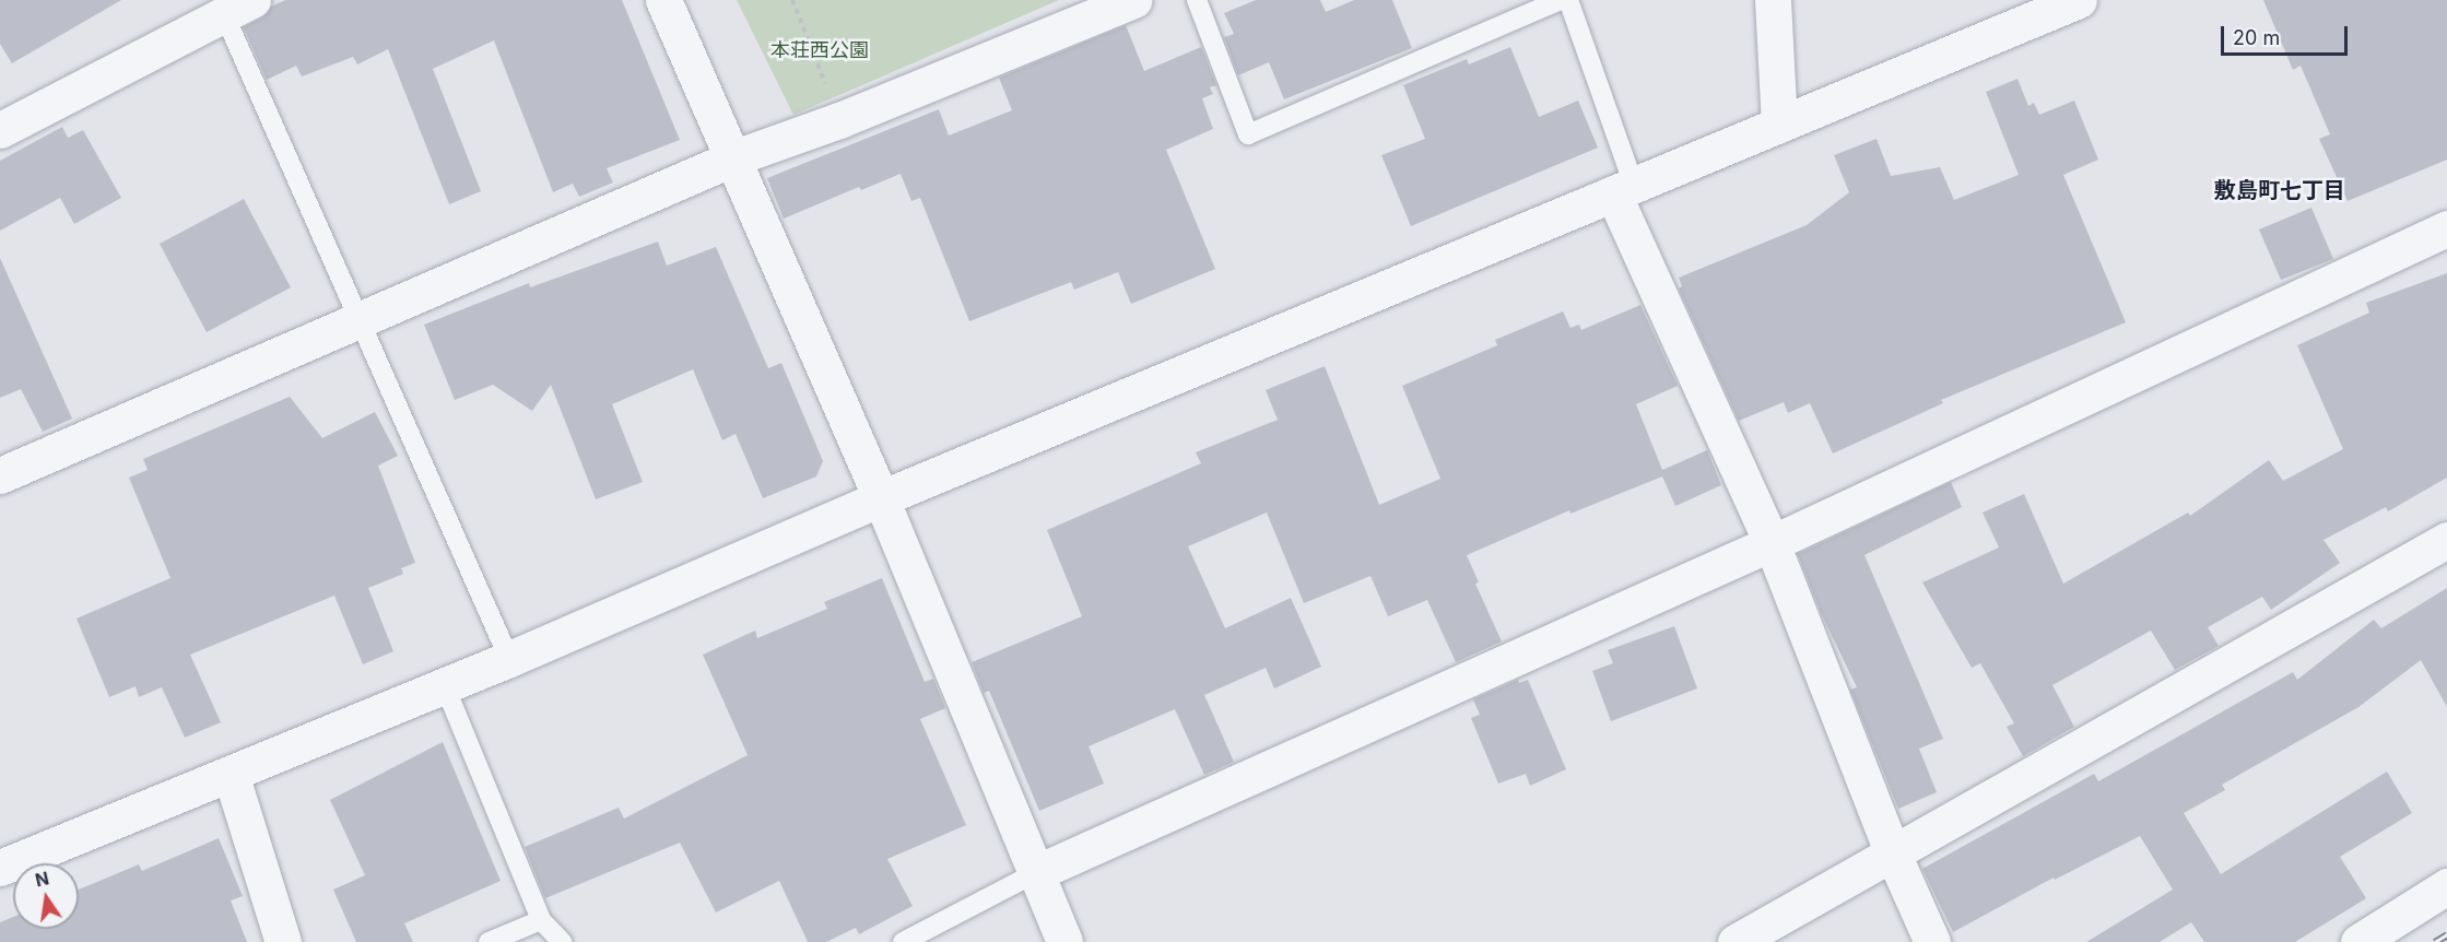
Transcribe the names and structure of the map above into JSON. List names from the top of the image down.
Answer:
{
  "districts": ["敷島町七丁目"],
  "parks": ["本荘西公園"],
  "scale_bar": "20 m",
  "north": "top"
}
